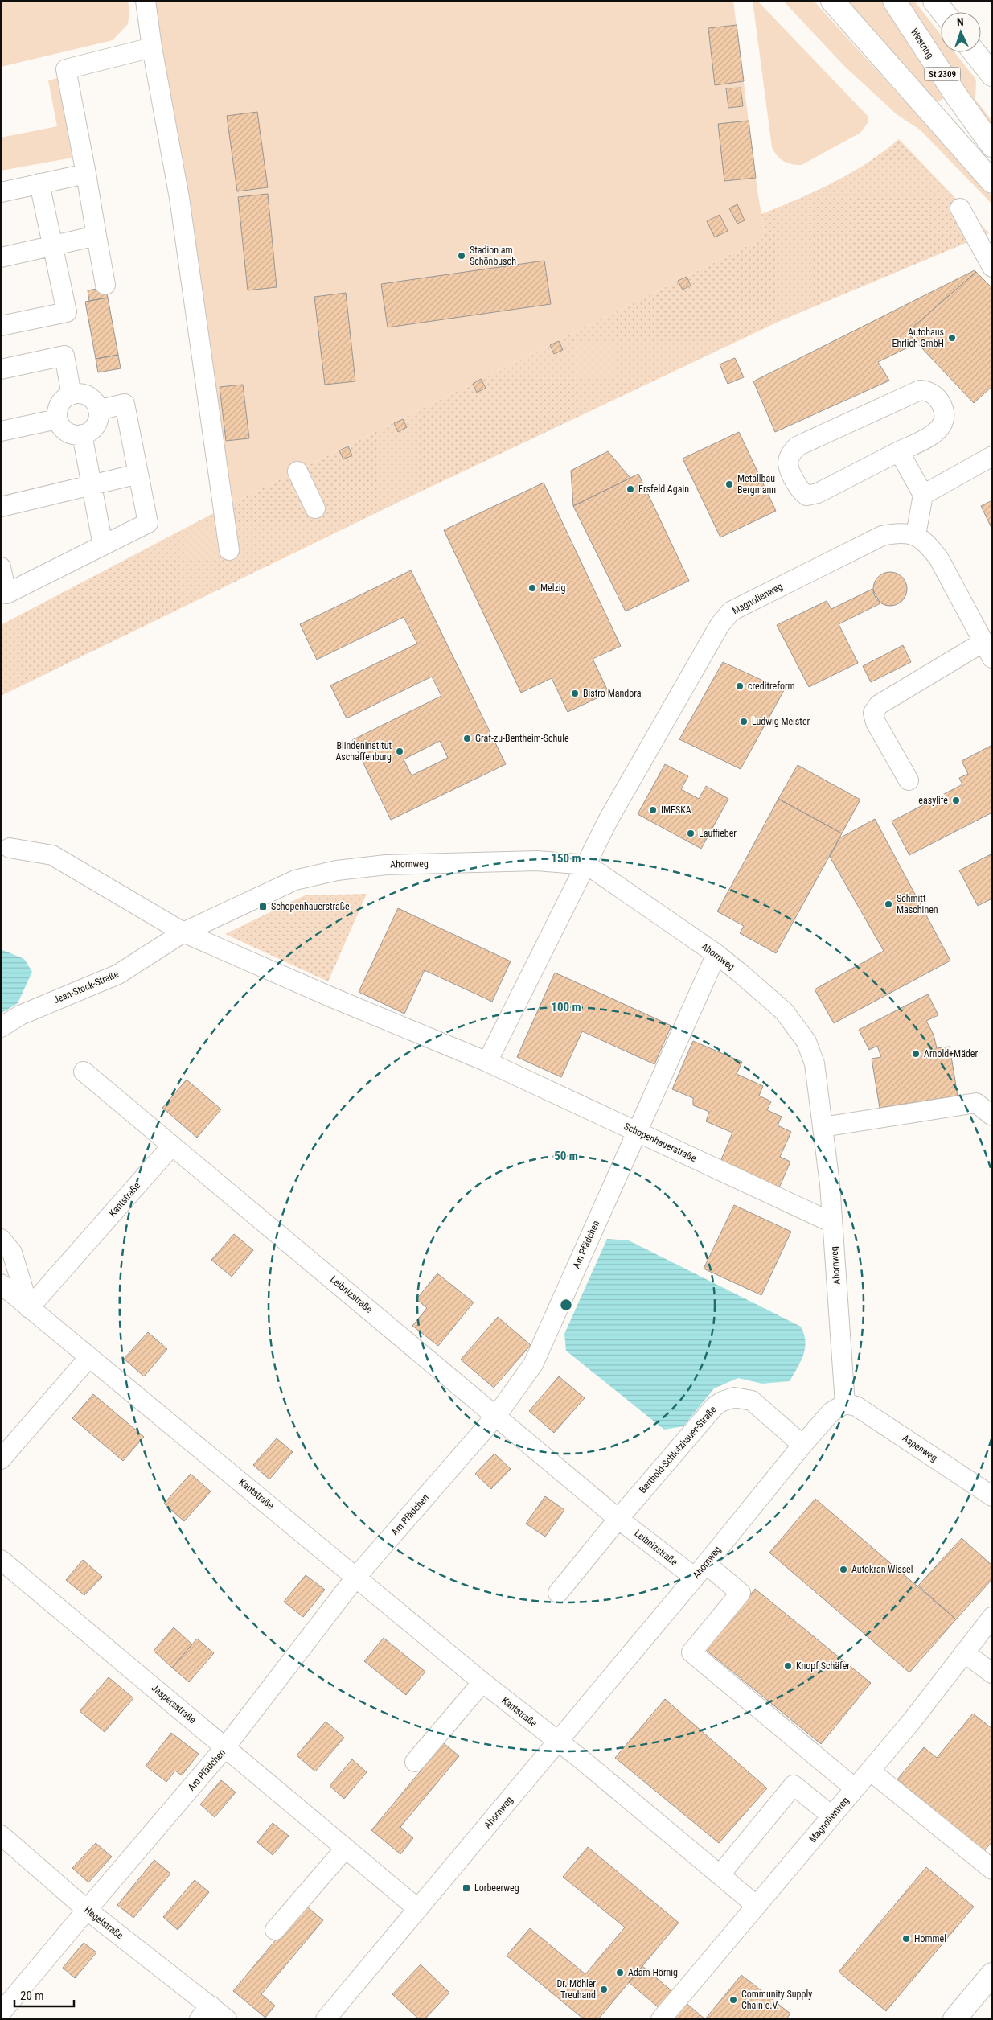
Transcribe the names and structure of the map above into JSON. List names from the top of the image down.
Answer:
{
  "streets": {
    "main road": ["Westring", "St 2309"],
    "street": [
      "Magnolienweg",
      "Ahornweg",
      "Jean-Stock-Straße",
      "Schopenhauerstraße",
      "Kantstraße",
      "Am Pfädchen",
      "Leibnizstraße",
      "Aspenweg",
      "Berthold-Schlotzhauer-Straße",
      "Jaspersstraße",
      "Hegelstraße"
    ]
  },
  "crossings": [
    ["Magnolienweg", "Ahornweg"],
    ["Magnolienweg", "Kantstraße"],
    ["Magnolienweg", "Leibnizstraße"],
    ["Ahornweg", "Jean-Stock-Straße"],
    ["Ahornweg", "Schopenhauerstraße"],
    ["Ahornweg", "Kantstraße"],
    ["Ahornweg", "Am Pfädchen"],
    ["Ahornweg", "Leibnizstraße"],
    ["Ahornweg", "Aspenweg"],
    ["Ahornweg", "Berthold-Schlotzhauer-Straße"],
    ["Ahornweg", "Jaspersstraße"],
    ["Jean-Stock-Straße", "Schopenhauerstraße"],
    ["Schopenhauerstraße", "Am Pfädchen"],
    ["Kantstraße", "Am Pfädchen"],
    ["Kantstraße", "Leibnizstraße"],
    ["Am Pfädchen", "Leibnizstraße"],
    ["Am Pfädchen", "Jaspersstraße"],
    ["Am Pfädchen", "Hegelstraße"],
    ["Leibnizstraße", "Berthold-Schlotzhauer-Straße"]
  ],
  "places": {
    "other": [
      "Stadion am Schönbusch",
      "Autohaus Ehrlich GmbH",
      "Metallbau Bergmann",
      "Ersfeld Again",
      "Melzig",
      "creditreform",
      "Bistro Mandora",
      "Ludwig Meister",
      "Graf-zu-Bentheim-Schule",
      "Blindeninstitut Aschaffenburg",
      "easylife",
      "IMESKA",
      "Lauffieber",
      "Schmitt Maschinen",
      "Arnold+Mäder",
      "Autokran Wissel",
      "Knopf Schäfer",
      "Hommel",
      "Adam Hörnig",
      "Dr. Möhler Treuhand",
      "Community Supply Chain e.V."
    ],
    "transit": ["Schopenhauerstraße", "Lorbeerweg"]
  },
  "scale_bar": "20 m",
  "north": "top",
  "rings": ["150 m", "100 m", "50 m"]
}
